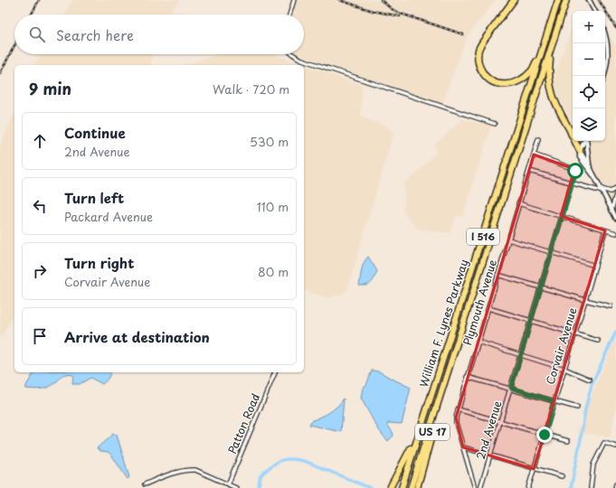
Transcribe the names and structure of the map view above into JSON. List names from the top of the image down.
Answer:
{
  "streets": {
    "highway": ["I 516", "William F. Lynes Parkway", "US 17"],
    "street": [
      "Plymouth Avenue",
      "Corvair Avenue",
      "Patton Road",
      "2nd Avenue"
    ]
  },
  "crossings": [
    ["Plymouth Avenue", "2nd Avenue"],
    ["William F. Lynes Parkway", "US 17"]
  ],
  "page": {
    "map_buttons": ["+", "−"],
    "search": "Search here",
    "heading": ["9 min", "Walk · 720 m"],
    "list": [
      ["Continue", "2nd Avenue", "530 m"],
      ["Turn left", "Packard Avenue", "110 m"],
      ["Turn right", "Corvair Avenue", "80 m"],
      "Arrive at destination"
    ]
  }
}
